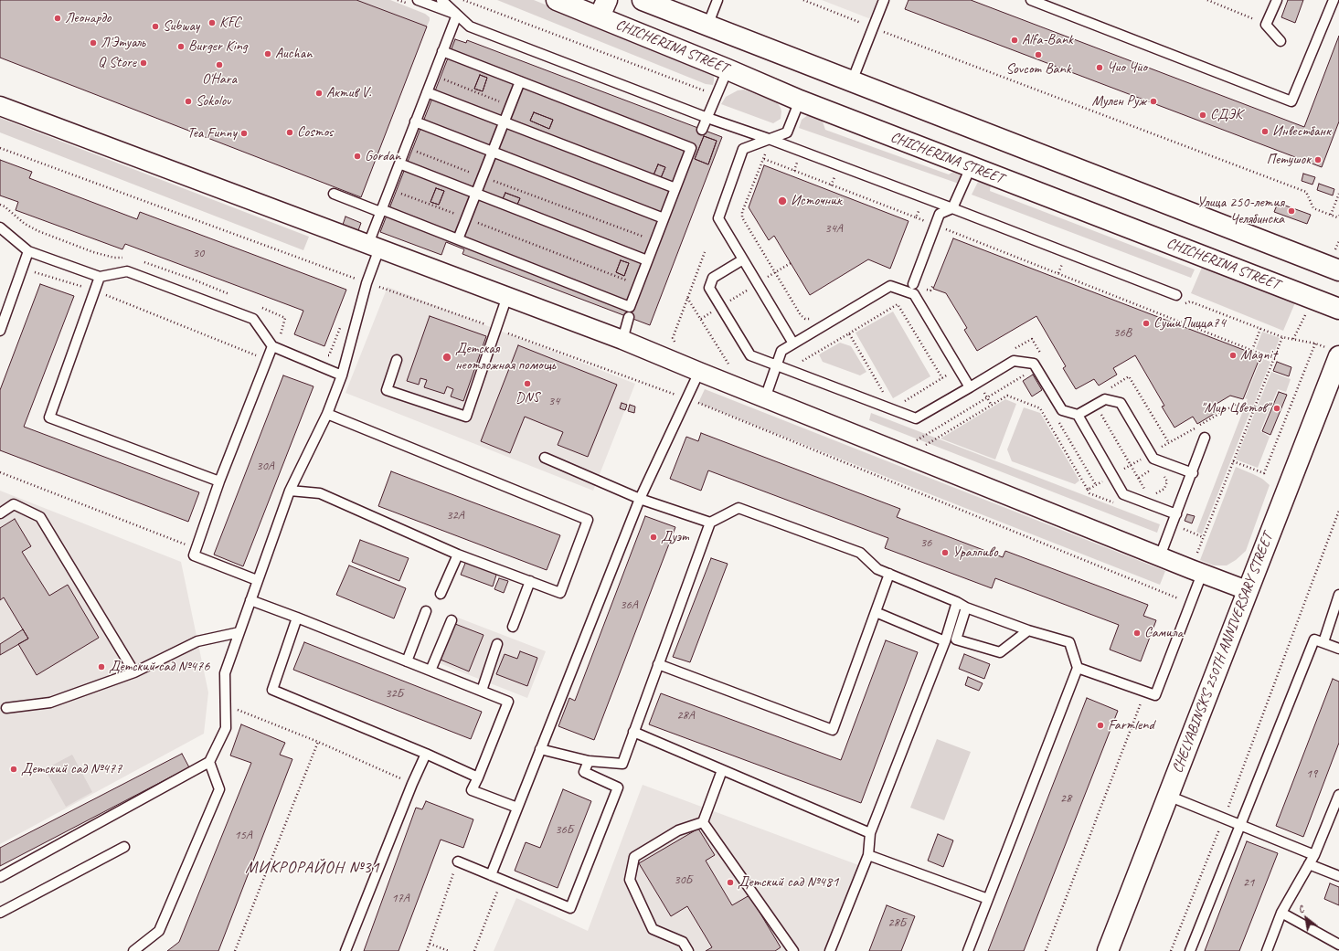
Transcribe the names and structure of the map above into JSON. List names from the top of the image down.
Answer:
{
  "streets": {
    "main road": ["CHICHERINA STREET", "CHELYABINSK'S 250TH ANNIVERSARY STREET"]
  },
  "districts": ["МИКРОРАЙОН №31"],
  "places": [
    "Леонардо",
    "KFC",
    "Subway",
    "Alfa-Bank",
    "Л'Этуаль",
    "Burger King",
    "Auchan",
    "Sovcom Bank",
    "Q Store",
    "O'Hara",
    "Чио Чио",
    "Актив V.",
    "Sokolov",
    "Мулен Руж",
    "СДЭК",
    "Инвестбанк",
    "Cosmos",
    "Tea Funny",
    "Gordan",
    "Петушок",
    "Источник",
    "Улица 250-летия Челябинска",
    "СушиПицца74",
    "Magnit",
    "Детская неотложная помощь",
    "DNS",
    "\"Мир Цветов\"",
    "Дуэт",
    "Уралпиво",
    "Самила",
    "Детский сад №476",
    "Farmlend",
    "Детский сад №477",
    "Детский сад №481"
  ],
  "house_numbers": [
    "34А",
    "30",
    "36В",
    "34",
    "30А",
    "32А",
    "36",
    "36А",
    "32Б",
    "28А",
    "19",
    "28",
    "36Б",
    "15А",
    "30Б",
    "21",
    "17А",
    "28Б"
  ],
  "north": "top left"
}
